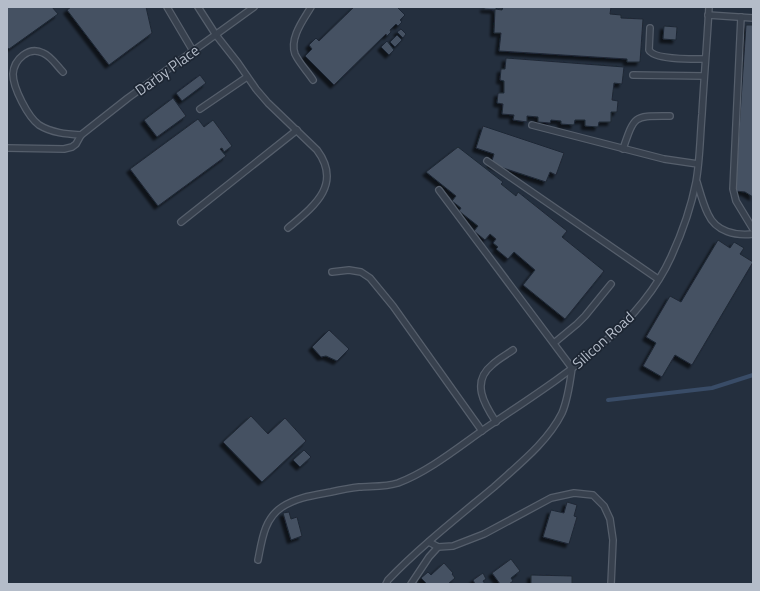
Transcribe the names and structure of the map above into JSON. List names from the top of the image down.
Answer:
{
  "streets": {
    "lane": ["Darby Place", "Silicon Road"]
  }
}
